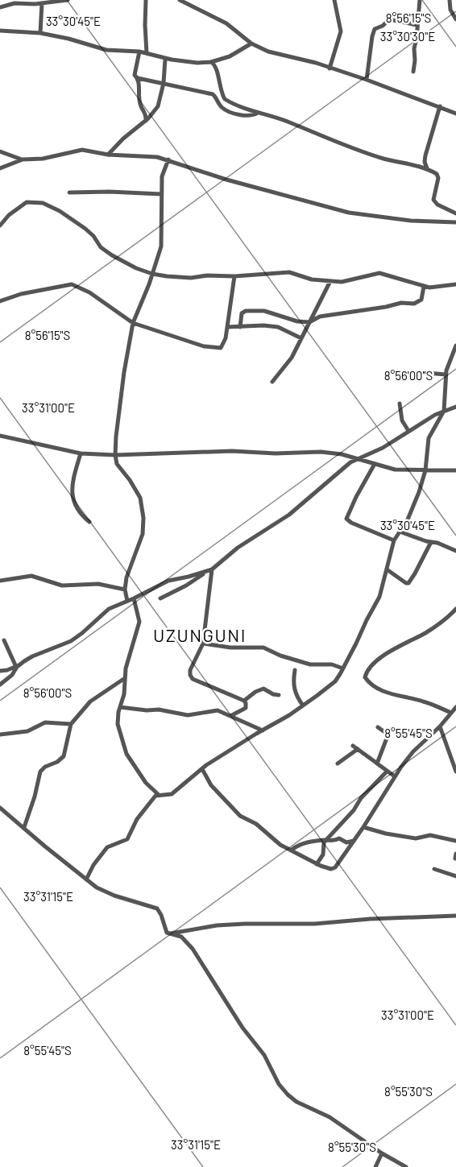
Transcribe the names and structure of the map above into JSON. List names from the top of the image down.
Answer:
{
  "districts": ["UZUNGUNI"],
  "coordinates": [
    "8°56'15\"S",
    "33°30'45\"E",
    "33°30'30\"E",
    "8°56'00\"S",
    "33°31'00\"E",
    "8°55'45\"S",
    "33°31'15\"E",
    "8°55'30\"S"
  ]
}
